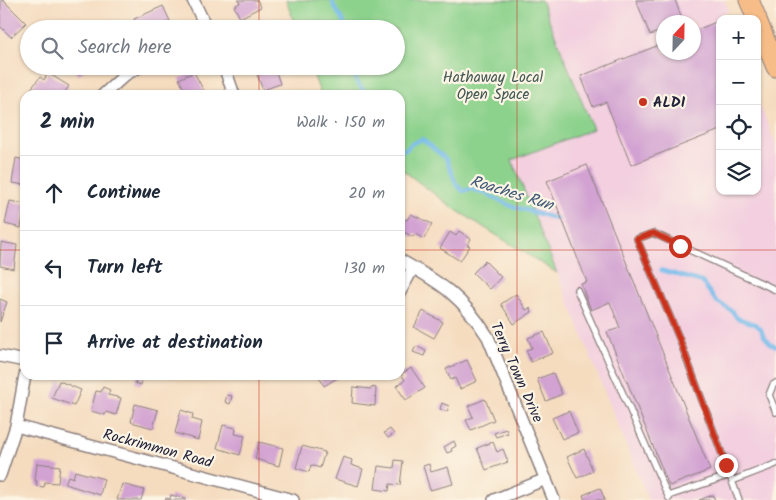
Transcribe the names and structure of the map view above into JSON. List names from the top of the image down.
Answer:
{
  "streets": {
    "street": ["Terry Town Drive", "Rockrimmon Road"]
  },
  "water": ["Roaches Run"],
  "parks": ["Hathaway Local Open Space"],
  "places": ["ALDI"],
  "north": "top",
  "page": {
    "map_buttons": ["+", "−"],
    "search": "Search here",
    "heading": ["2 min", "Walk · 150 m"],
    "list": [
      ["Continue", "20 m"],
      ["Turn left", "130 m"],
      "Arrive at destination"
    ]
  }
}
